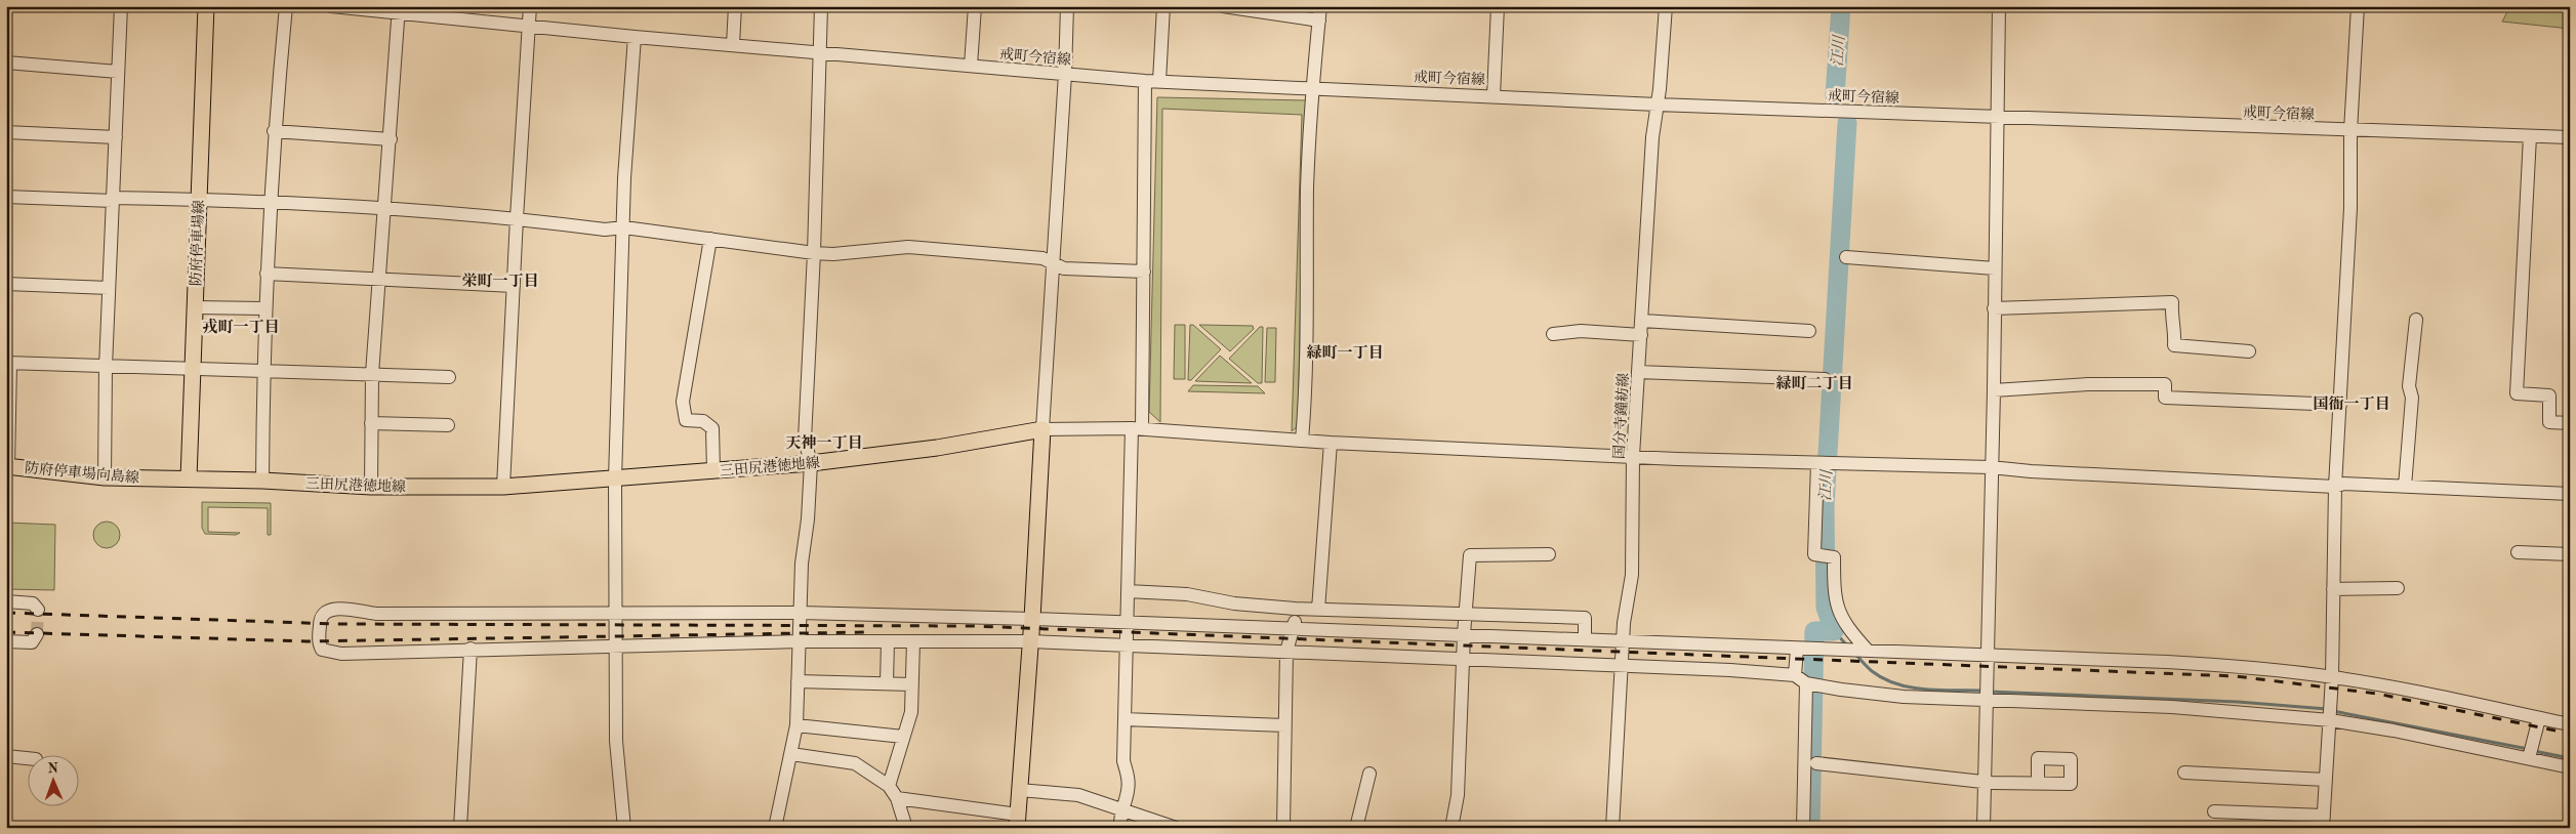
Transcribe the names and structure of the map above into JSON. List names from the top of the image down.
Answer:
{
  "streets": {
    "main road": ["防府停車場線", "三田尻港徳地線", "防府停車場向島線"],
    "street": ["戒町今宿線", "国分寺鐘紡線"]
  },
  "crossings": [
    ["戒町今宿線", "国分寺鐘紡線"],
    ["防府停車場線", "三田尻港徳地線"],
    ["防府停車場線", "防府停車場向島線"],
    ["三田尻港徳地線", "防府停車場向島線"]
  ],
  "districts": [
    "栄町一丁目",
    "戎町一丁目",
    "緑町一丁目",
    "緑町二丁目",
    "国衙一丁目",
    "天神一丁目"
  ],
  "water": ["江川"],
  "north": "top"
}
